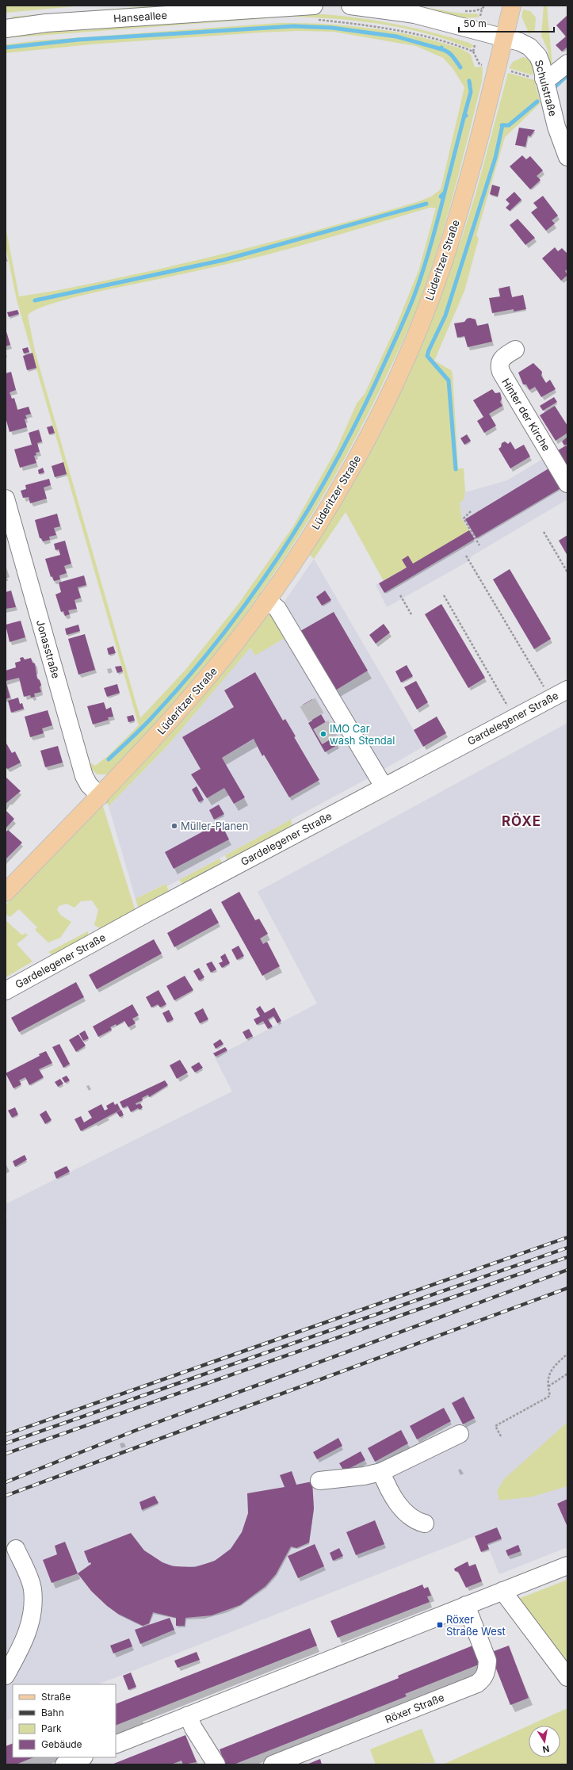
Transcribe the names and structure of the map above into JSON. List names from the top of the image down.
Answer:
{
  "streets": {
    "main road": ["Lüderitzer Straße"],
    "street": [
      "Hanseallee",
      "Schulstraße",
      "Hinter der Kirche",
      "Jonasstraße",
      "Gardelegener Straße",
      "Röxer Straße"
    ]
  },
  "crossings": [
    ["Schulstraße", "Lüderitzer Straße"],
    ["Lüderitzer Straße", "Jonasstraße"]
  ],
  "districts": ["RÖXE"],
  "places": {
    "other": ["IMO Car wash Stendal", "Müller-Planen"],
    "transit": ["Röxer Straße West"]
  },
  "legend": [
    "Straße",
    "Bahn",
    "Park",
    "Gebäude"
  ],
  "scale_bar": "50 m",
  "north": "bottom"
}
